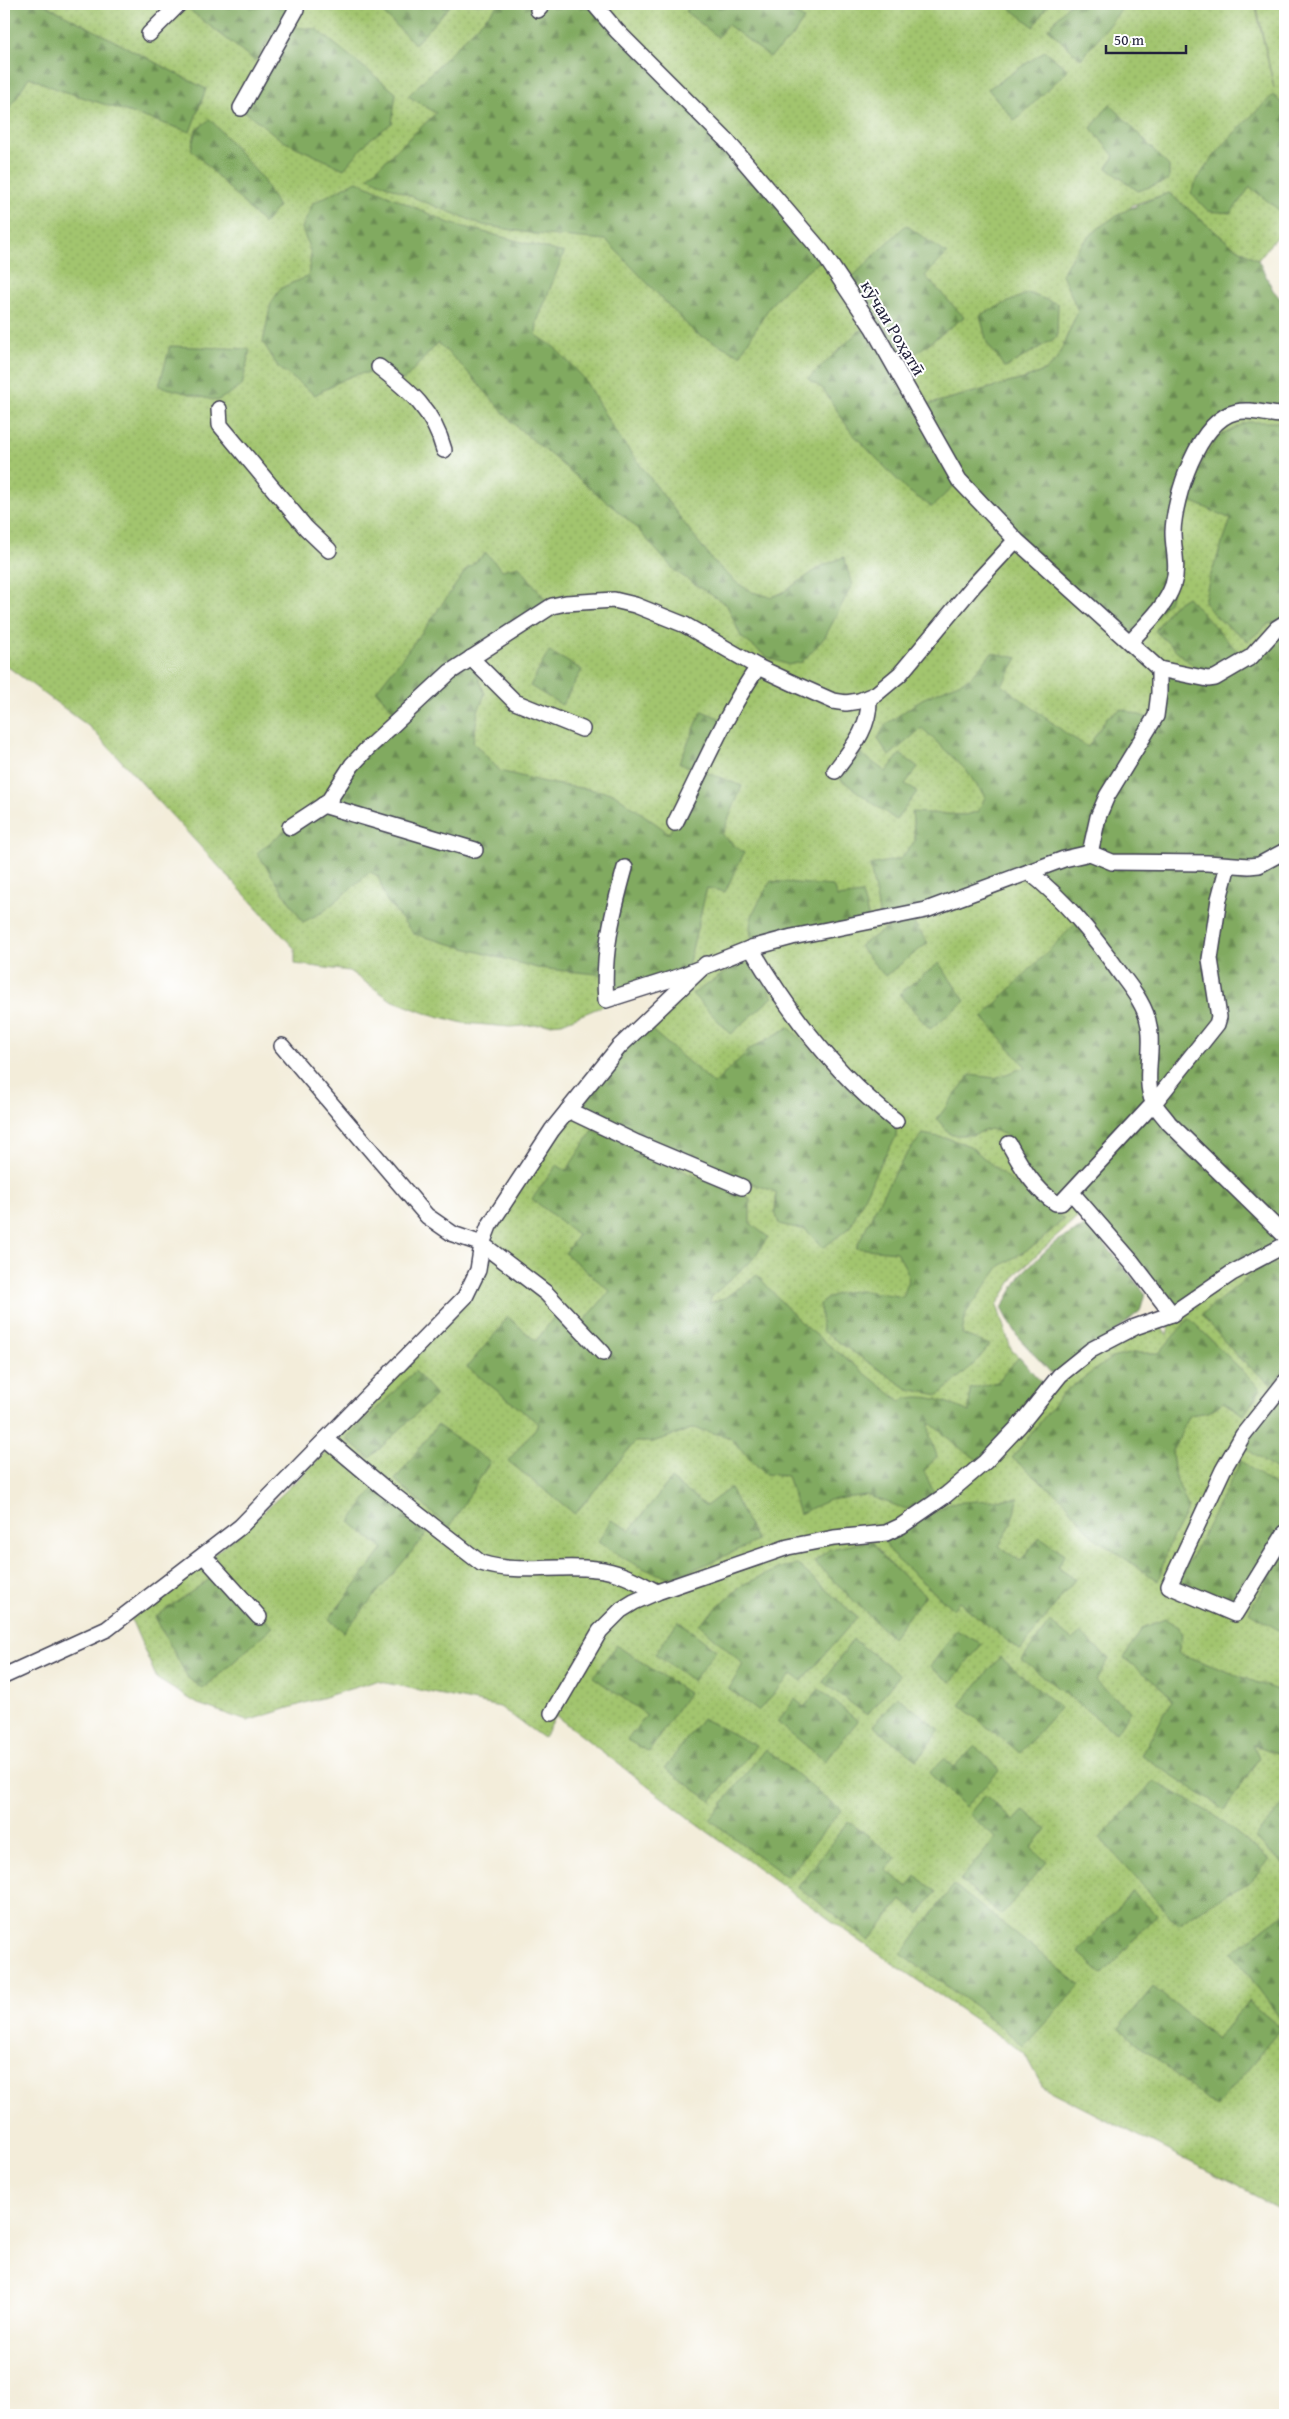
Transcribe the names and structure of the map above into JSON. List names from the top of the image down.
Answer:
{
  "streets": {
    "street": ["кӯчаи Роҳатӣ"]
  },
  "scale_bar": "50 m"
}
